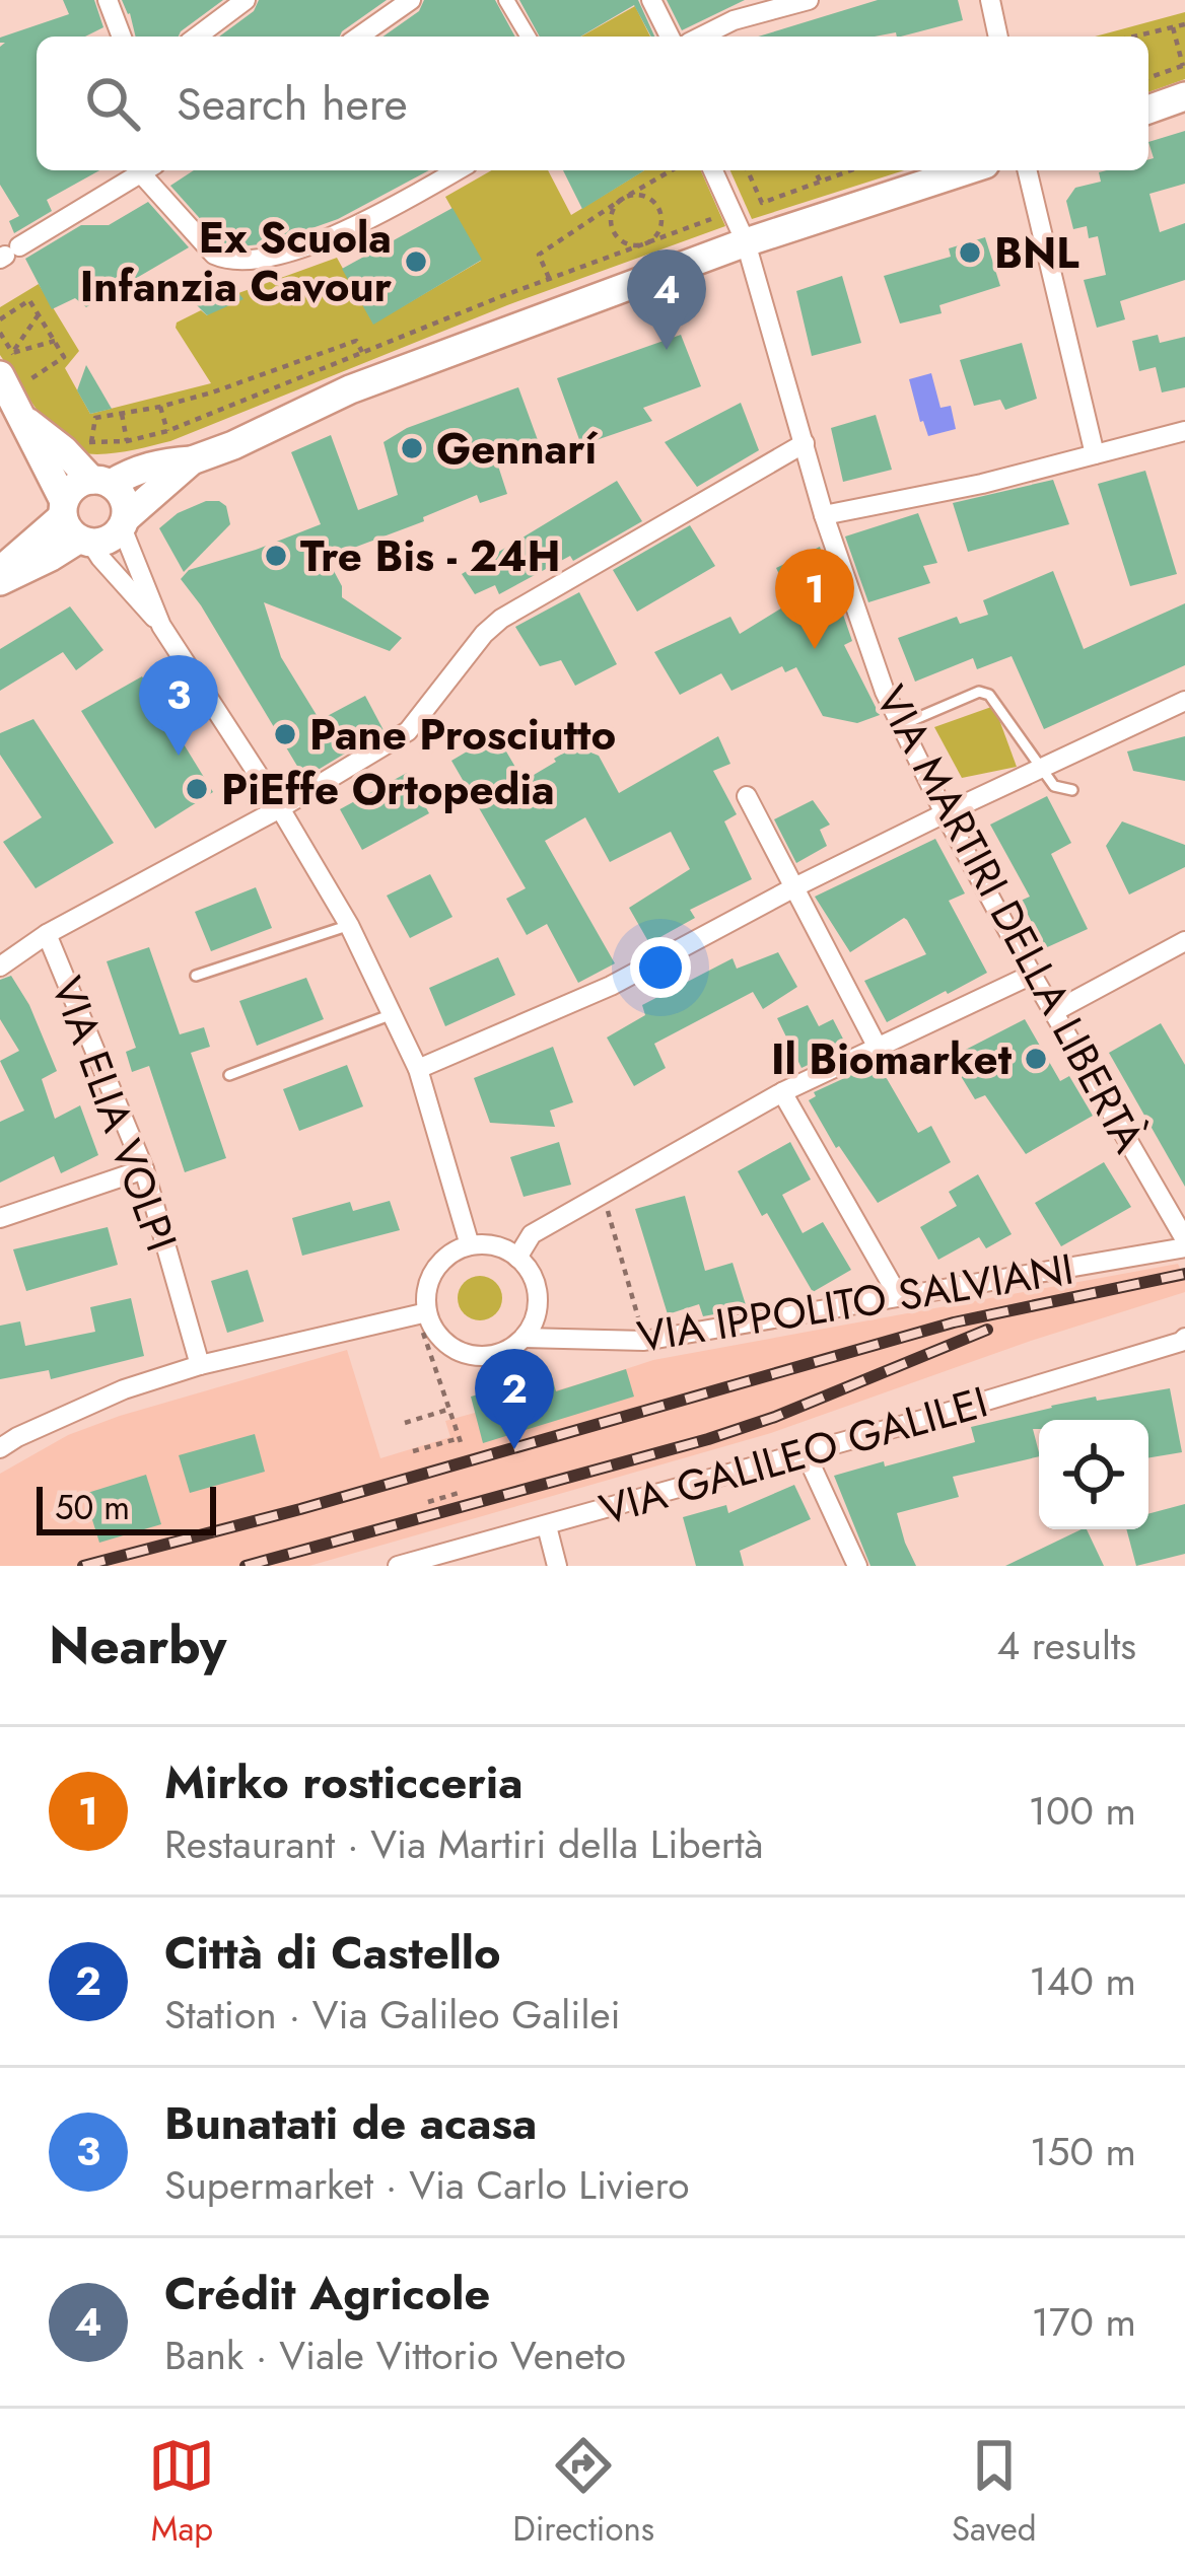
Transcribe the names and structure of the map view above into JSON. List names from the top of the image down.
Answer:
{
  "streets": {
    "street": [
      "VIA MARTIRI DELLA LIBERTÀ",
      "VIA ELIA VOLPI",
      "VIA IPPOLITO SALVIANI",
      "VIA GALILEO GALILEI"
    ]
  },
  "crossings": [
    ["VIA MARTIRI DELLA LIBERTÀ", "VIA IPPOLITO SALVIANI"]
  ],
  "places": [
    "BNL",
    "Ex Scuola Infanzia Cavour",
    "Gennarí",
    "Tre Bis - 24H",
    "Pane Prosciutto",
    "PiEffe Ortopedia",
    "Il Biomarket"
  ],
  "scale_bar": "50 m",
  "page": {
    "search": "Search here",
    "pins": [
      "4",
      "1",
      "3",
      "2"
    ],
    "scale": "50 m",
    "heading": ["Nearby", "4 results"],
    "list": [
      {
        "mark": "1",
        "name": "Mirko rosticceria",
        "note": "Restaurant · Via Martiri della Libertà",
        "value": "100 m"
      },
      {
        "mark": "2",
        "name": "Città di Castello",
        "note": "Station · Via Galileo Galilei",
        "value": "140 m"
      },
      {
        "mark": "3",
        "name": "Bunatati de acasa",
        "note": "Supermarket · Via Carlo Liviero",
        "value": "150 m"
      },
      {
        "mark": "4",
        "name": "Crédit Agricole",
        "note": "Bank · Viale Vittorio Veneto",
        "value": "170 m"
      }
    ],
    "nav": ["Map", "Directions", "Saved"]
  }
}
